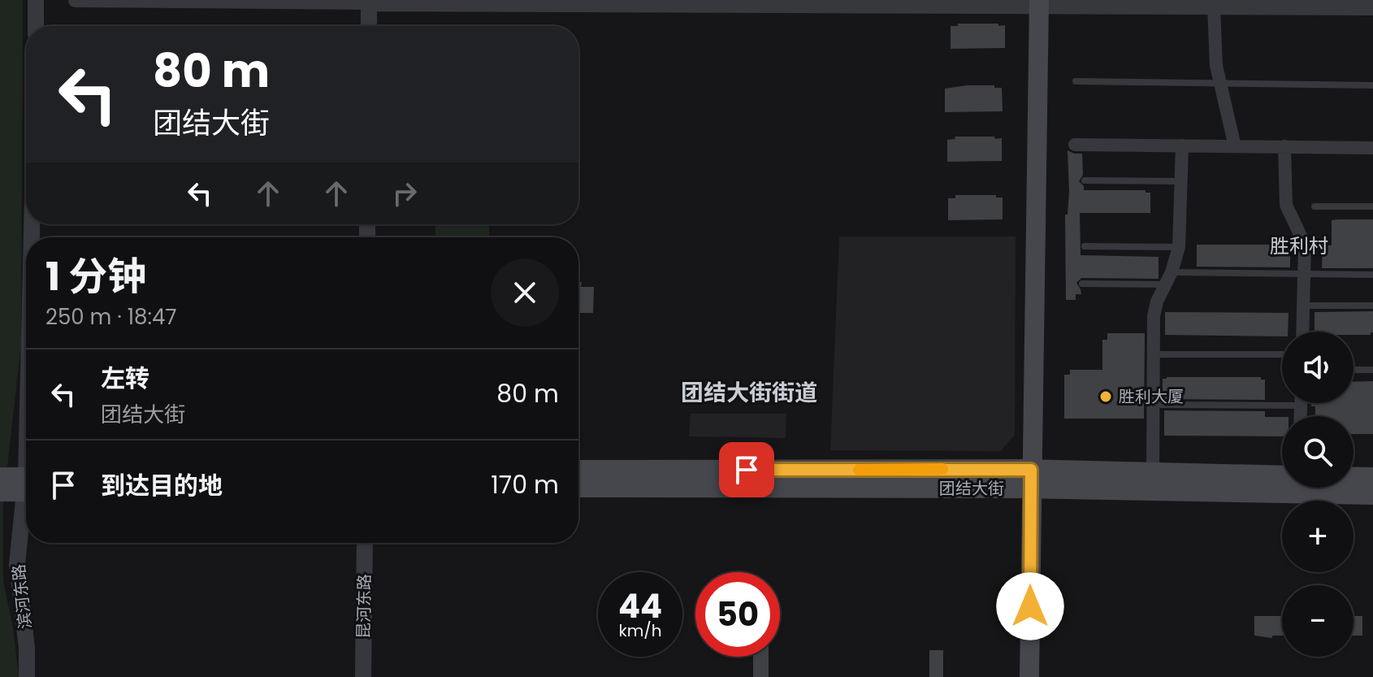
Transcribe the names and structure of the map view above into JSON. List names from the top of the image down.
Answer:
{
  "streets": {
    "main road": ["团结大街"],
    "street": ["滨河东路", "昆河东路"]
  },
  "districts": ["胜利村", "团结大街街道"],
  "places": ["胜利大厦"],
  "page": {
    "turn": ["80 m", "团结大街"],
    "heading": ["1 分钟", "250 m · 18:47"],
    "map_buttons": ["+", "−"],
    "list": [
      {
        "name": "左转",
        "note": "团结大街",
        "value": "80 m"
      },
      {
        "name": "到达目的地",
        "value": "170 m"
      }
    ],
    "speed": "44 km/h",
    "limit": "50"
  }
}
